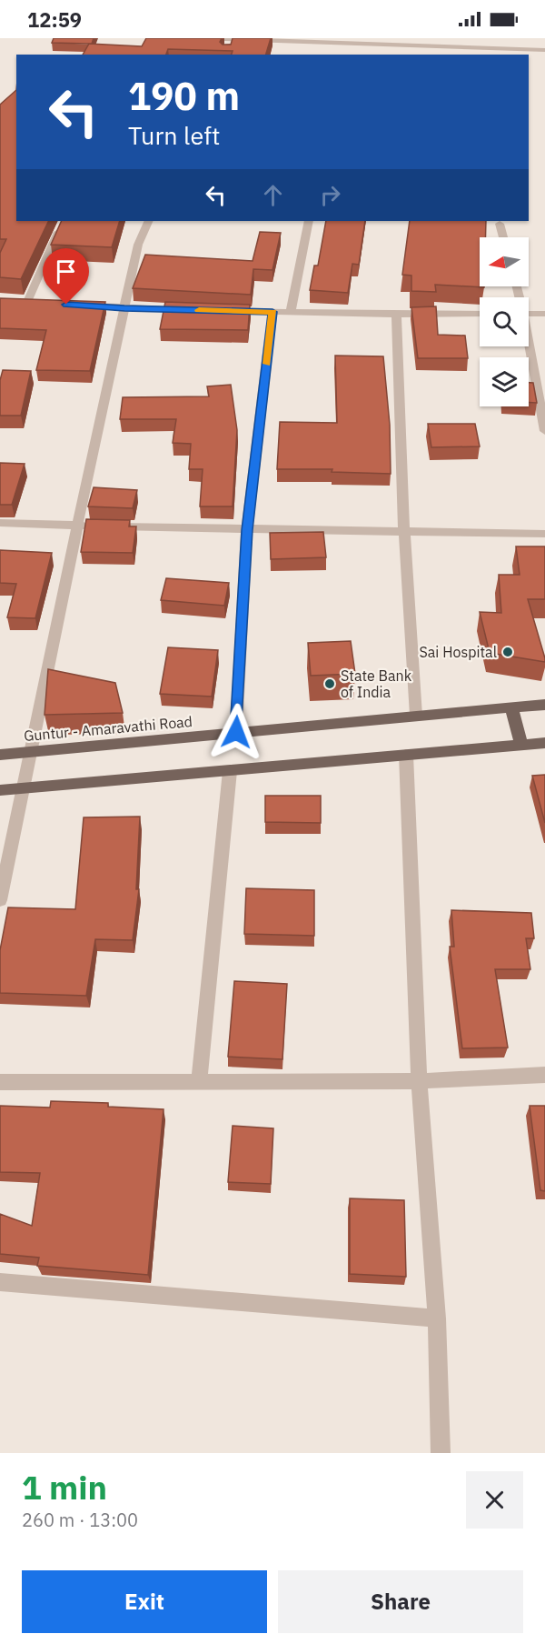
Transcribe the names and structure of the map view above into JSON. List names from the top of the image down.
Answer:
{
  "streets": {
    "main road": ["Guntur - Amaravathi Road"]
  },
  "places": ["Sai Hospital", "State Bank of India"],
  "north": "left",
  "page": {
    "status": "12:59",
    "turn": ["190 m", "Turn left"],
    "heading": ["1 min", "260 m · 13:00"],
    "buttons": ["Exit", "Share"]
  }
}
